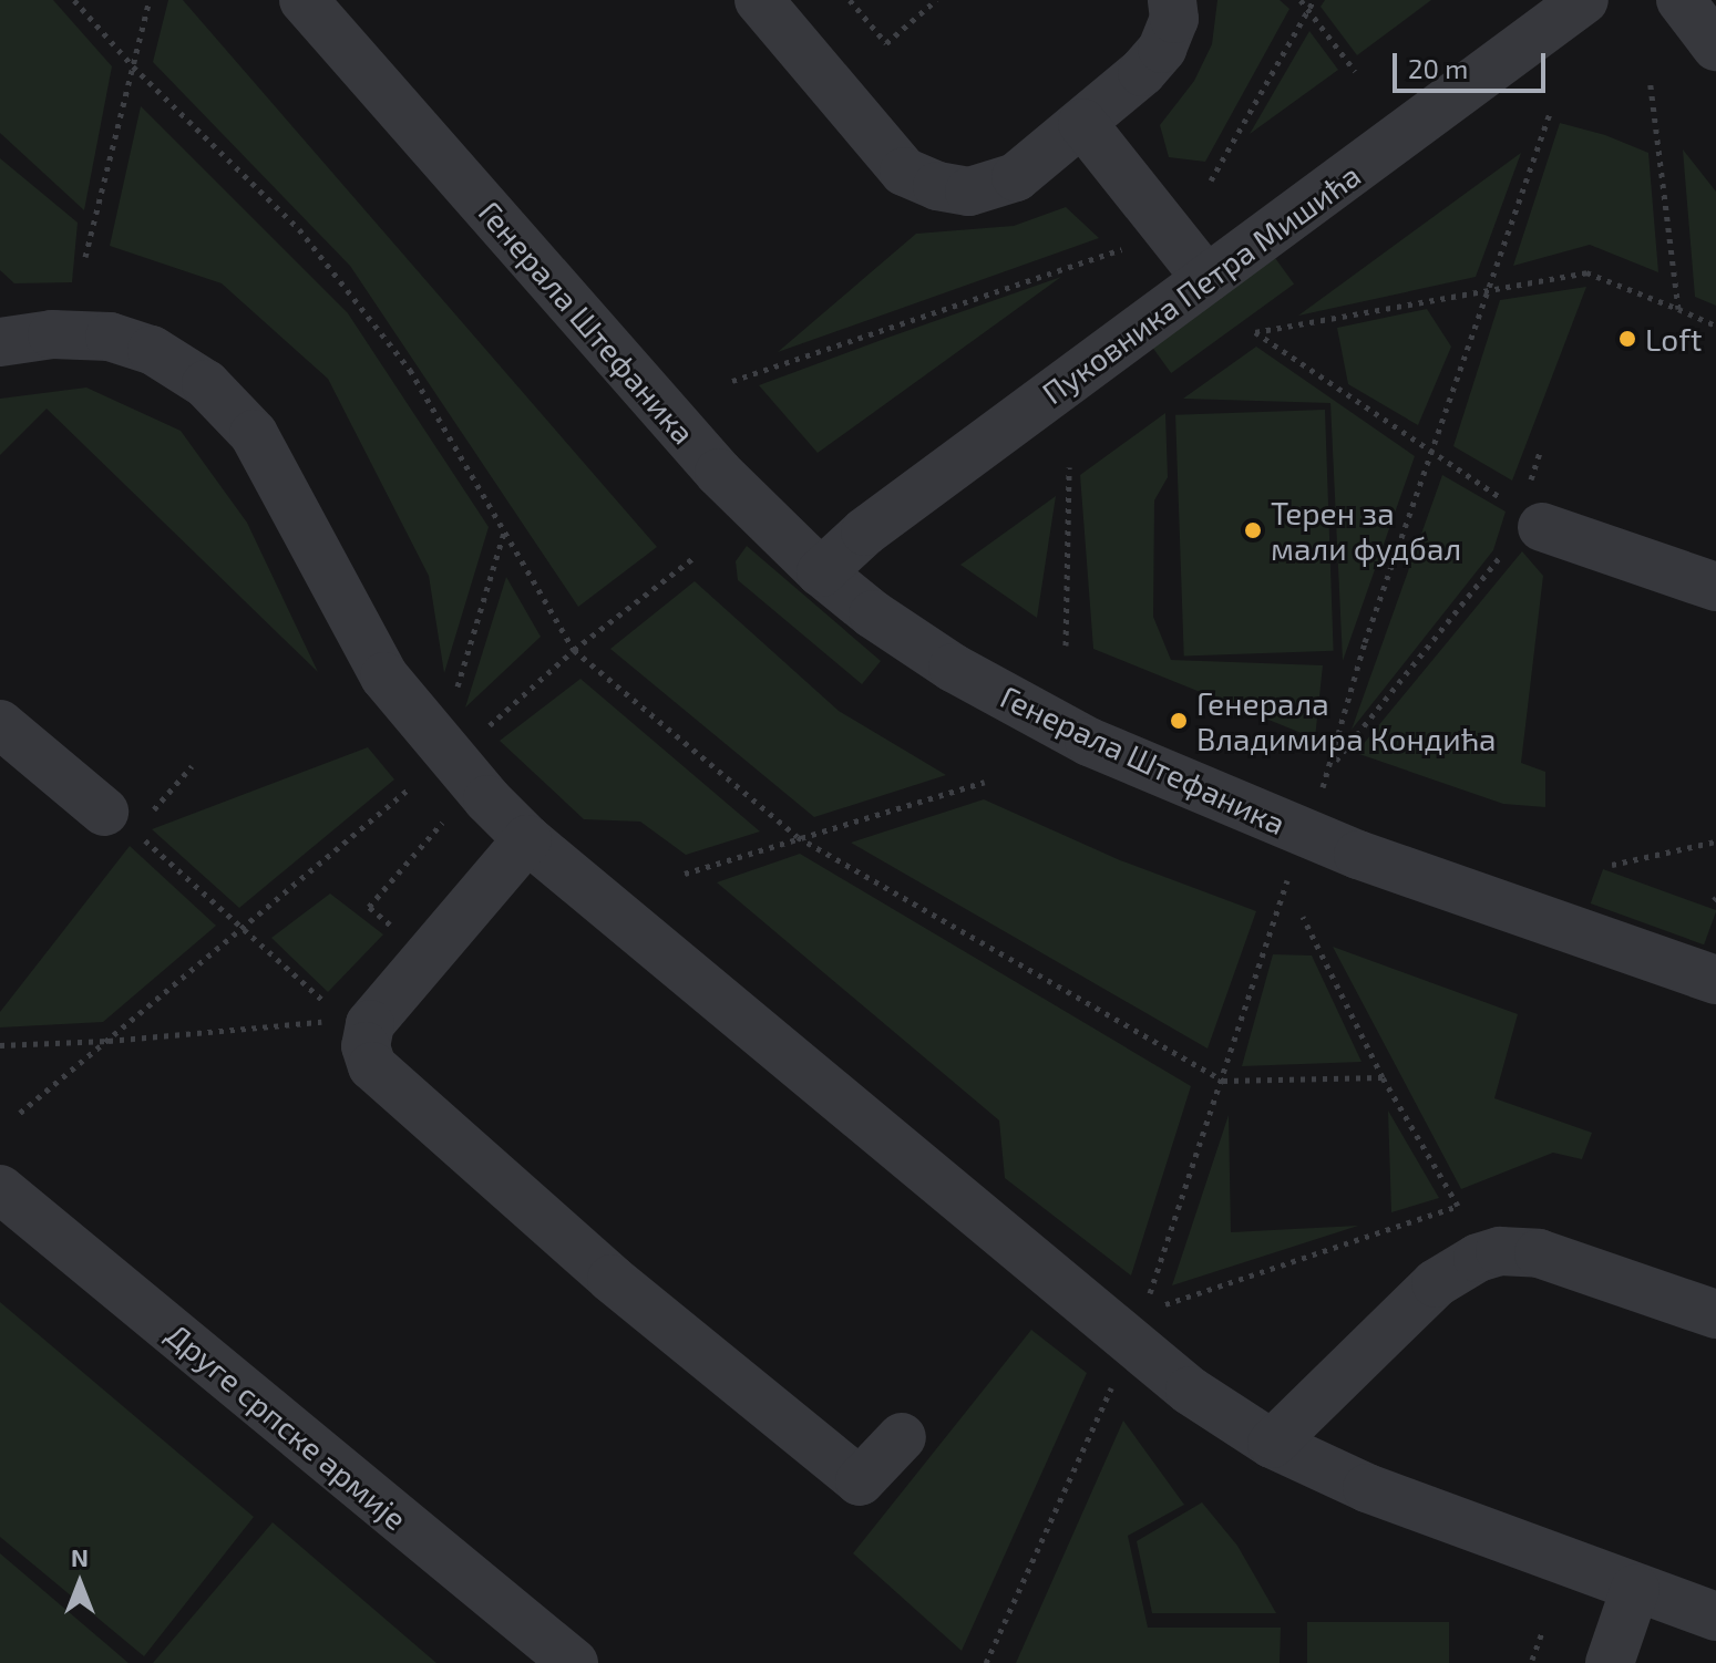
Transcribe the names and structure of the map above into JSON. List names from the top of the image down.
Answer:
{
  "streets": {
    "street": ["Пуковника Петра Мишића", "Генерала Штефаника", "Друге српске армије"]
  },
  "crossings": [
    ["Пуковника Петра Мишића", "Генерала Штефаника"]
  ],
  "places": ["Loft", "Терен за мали фудбал", "Генерала Владимира Кондића"],
  "scale_bar": "20 m",
  "north": "top"
}
